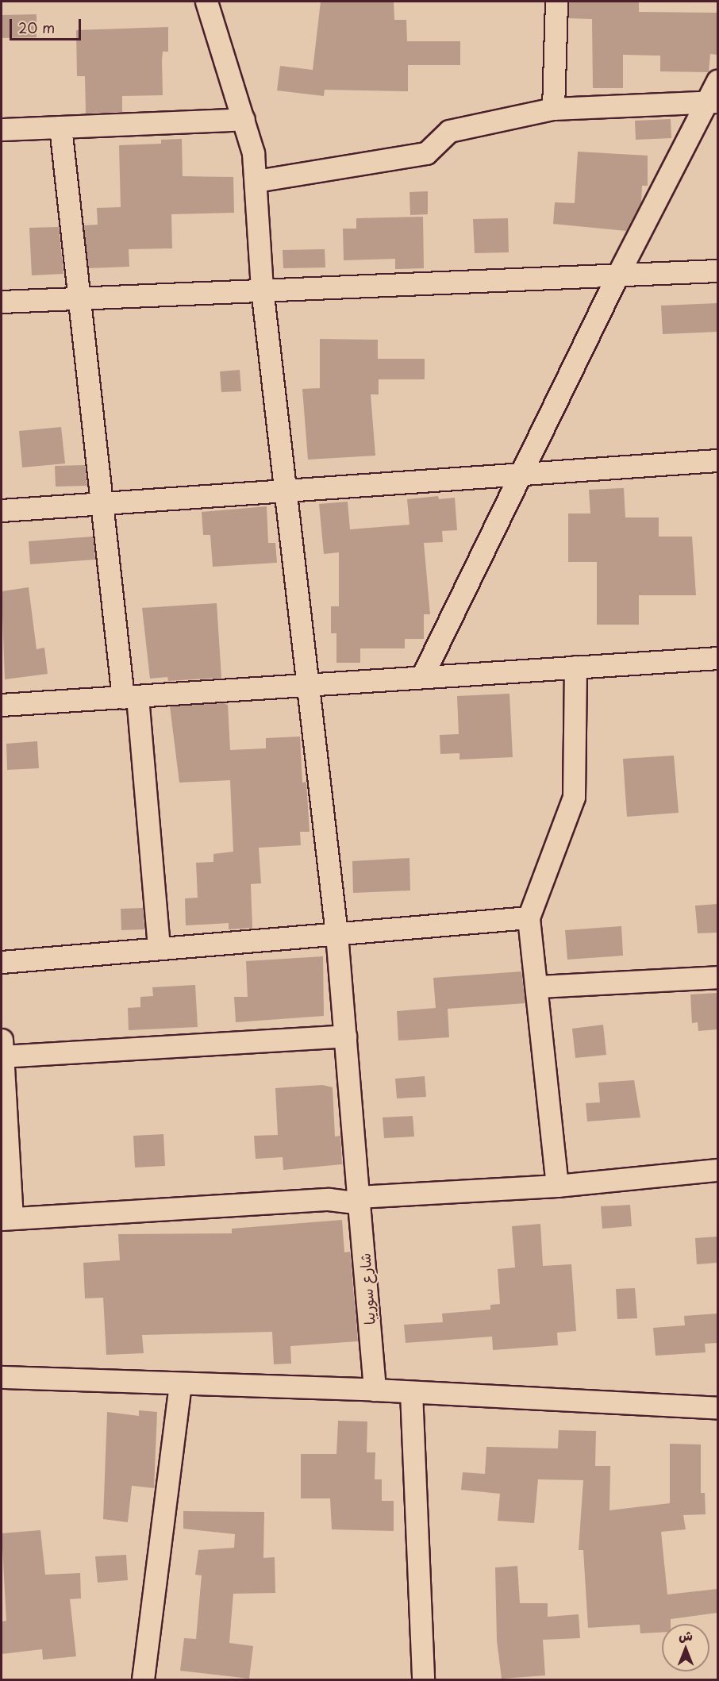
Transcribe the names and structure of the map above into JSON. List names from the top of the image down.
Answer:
{
  "streets": {
    "street": ["شارع سوريبا"]
  },
  "scale_bar": "20 m",
  "north": "top"
}
